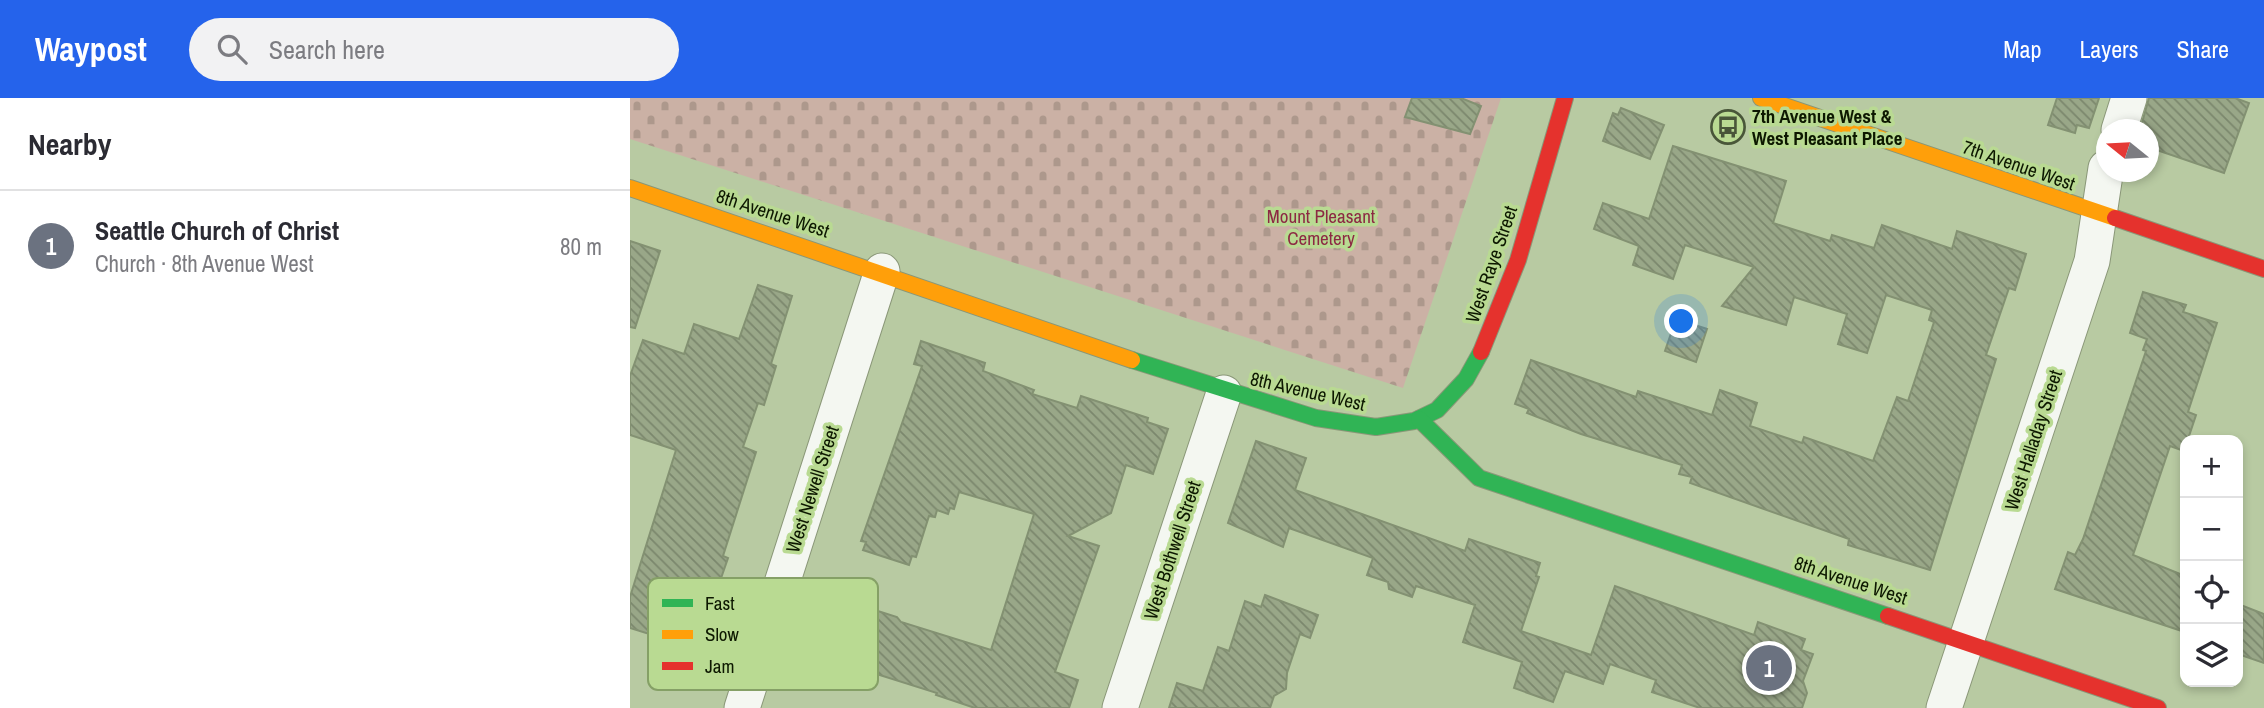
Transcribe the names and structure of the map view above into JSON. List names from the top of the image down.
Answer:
{
  "streets": {
    "street": [
      "7th Avenue West",
      "8th Avenue West",
      "West Raye Street",
      "West Halladay Street",
      "West Newell Street",
      "West Bothwell Street"
    ]
  },
  "crossings": [
    ["7th Avenue West", "West Halladay Street"],
    ["8th Avenue West", "West Raye Street"],
    ["8th Avenue West", "West Halladay Street"],
    ["8th Avenue West", "West Newell Street"],
    ["8th Avenue West", "West Bothwell Street"]
  ],
  "parks": ["Mount Pleasant Cemetery"],
  "places": {
    "bus stop": ["7th Avenue West & West Pleasant Place"]
  },
  "legend": ["Fast", "Slow", "Jam"],
  "north": "left",
  "page": {
    "header": "Waypost",
    "search": "Search here",
    "nav": ["Map", "Layers", "Share"],
    "heading": "Nearby",
    "list": [
      {
        "mark": "1",
        "name": "Seattle Church of Christ",
        "note": "Church · 8th Avenue West",
        "value": "80 m"
      }
    ],
    "map_buttons": ["+", "−"],
    "pins": "1"
  }
}
